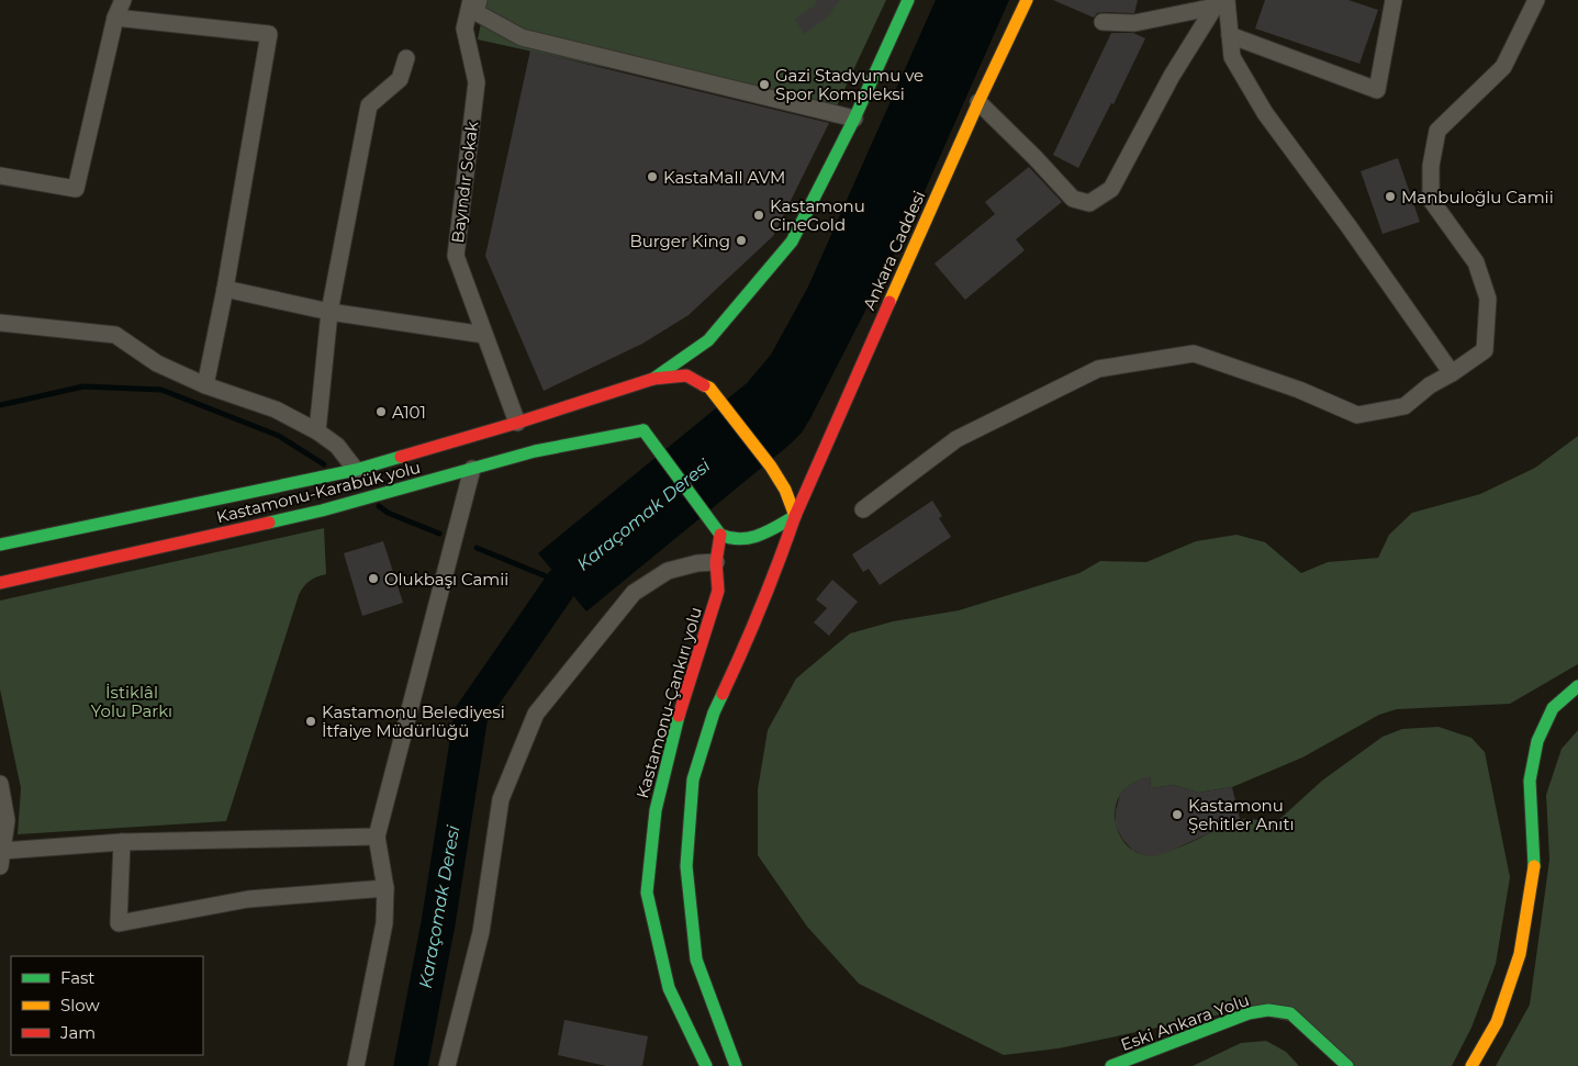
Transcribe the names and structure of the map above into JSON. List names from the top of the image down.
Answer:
{
  "streets": {
    "main road": [
      "Ankara Caddesi",
      "Kastamonu-Karabük yolu",
      "Kastamonu-Çankırı yolu",
      "Eski Ankara Yolu"
    ],
    "street": ["Bayındır Sokak"]
  },
  "water": ["Karaçomak Deresi"],
  "parks": ["İstiklâl Yolu Parkı"],
  "places": [
    "Gazi Stadyumu ve Spor Kompleksi",
    "KastaMall AVM",
    "Manbuloğlu Camii",
    "Kastamonu CineGold",
    "Burger King",
    "A101",
    "Olukbaşı Camii",
    "Kastamonu Belediyesi İtfaiye Müdürlüğü",
    "Kastamonu Şehitler Anıtı"
  ],
  "legend": ["Fast", "Slow", "Jam"]
}
